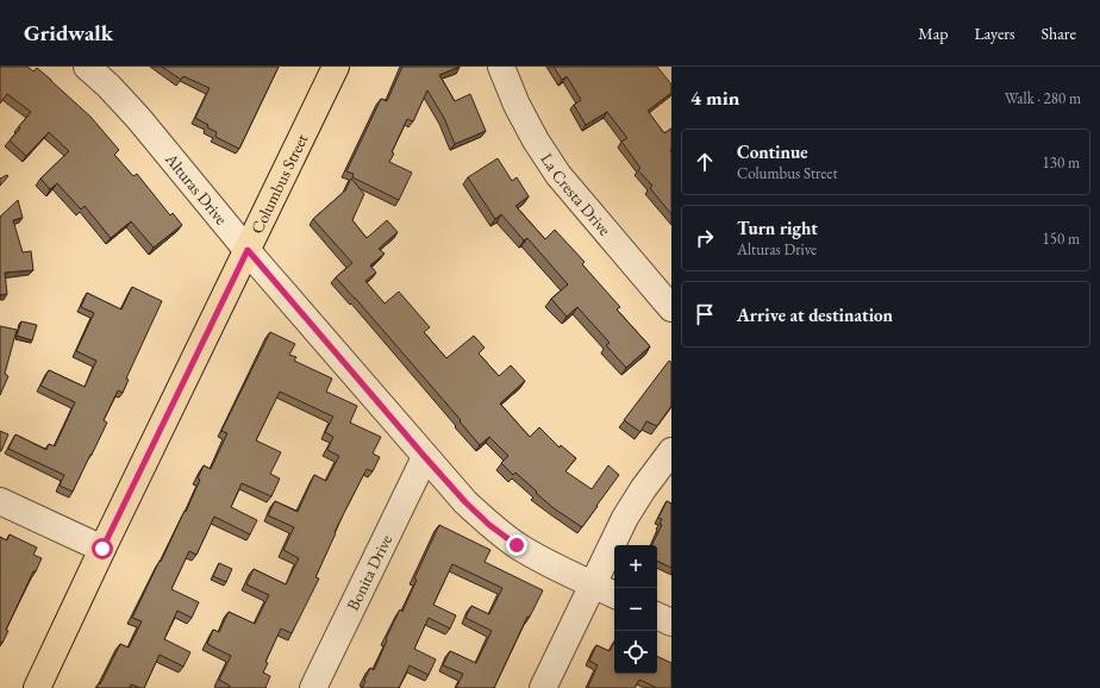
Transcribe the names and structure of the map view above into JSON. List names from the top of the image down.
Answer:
{
  "streets": {
    "main road": ["Columbus Street"],
    "street": ["Alturas Drive", "La Cresta Drive", "Bonita Drive"]
  },
  "crossings": [
    ["Columbus Street", "Alturas Drive"],
    ["Alturas Drive", "Bonita Drive"]
  ],
  "page": {
    "header": "Gridwalk",
    "nav": ["Map", "Layers", "Share"],
    "heading": ["4 min", "Walk · 280 m"],
    "list": [
      ["Continue", "Columbus Street", "130 m"],
      ["Turn right", "Alturas Drive", "150 m"],
      "Arrive at destination"
    ],
    "map_buttons": ["+", "−"]
  }
}
